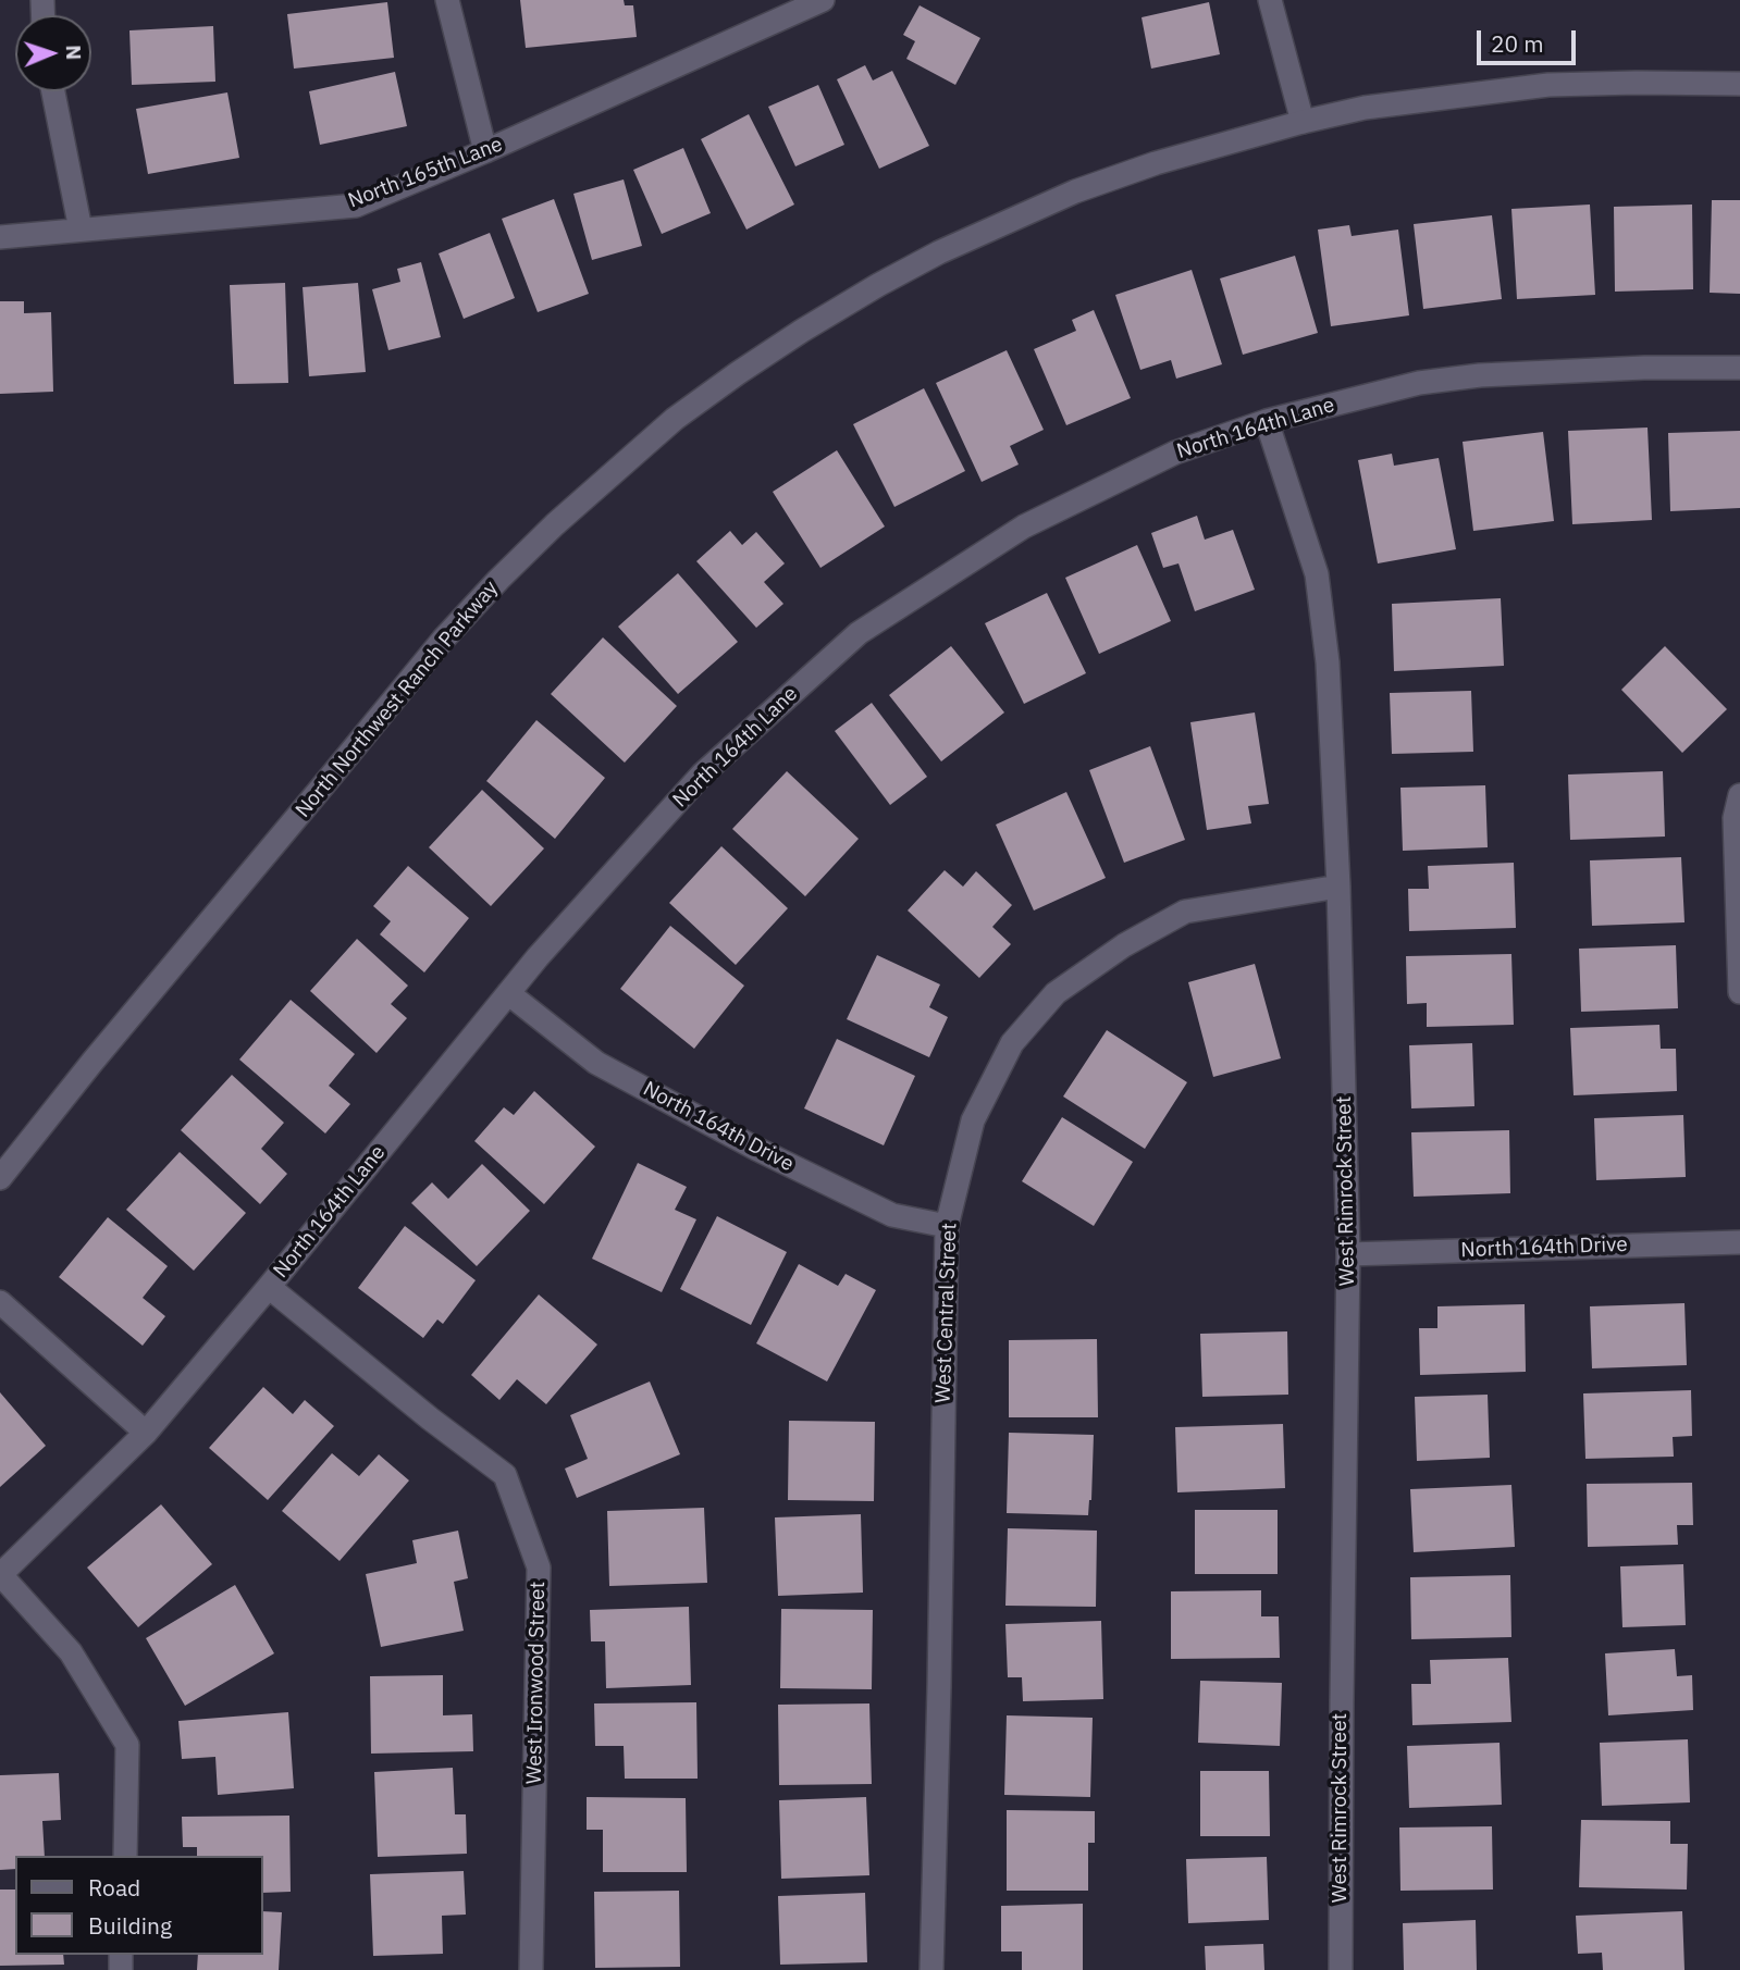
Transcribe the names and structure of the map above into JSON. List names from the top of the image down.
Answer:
{
  "streets": {
    "street": [
      "North 165th Lane",
      "North 164th Lane",
      "North Northwest Ranch Parkway",
      "North 164th Drive",
      "West Rimrock Street",
      "West Central Street",
      "West Ironwood Street"
    ]
  },
  "crossings": [
    ["North 164th Lane", "North 164th Drive"],
    ["North 164th Lane", "West Rimrock Street"],
    ["North 164th Lane", "West Ironwood Street"],
    ["North 164th Drive", "West Rimrock Street"],
    ["North 164th Drive", "West Central Street"],
    ["West Rimrock Street", "West Central Street"]
  ],
  "legend": ["Road", "Building"],
  "scale_bar": "20 m",
  "north": "right"
}
